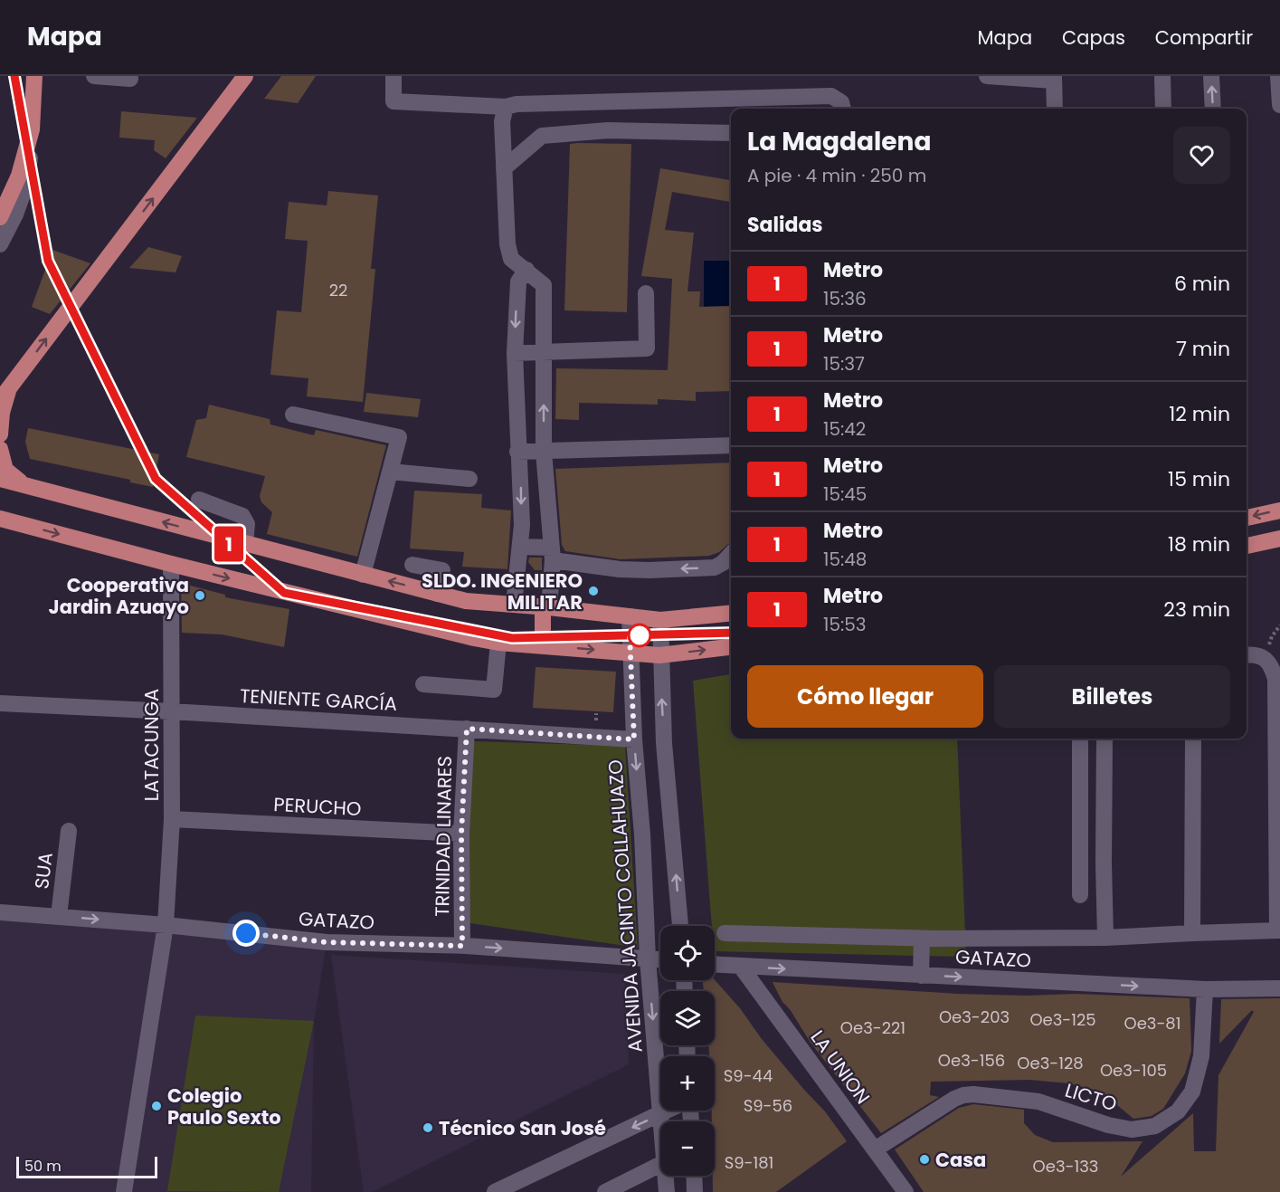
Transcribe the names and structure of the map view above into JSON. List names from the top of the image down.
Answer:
{
  "streets": {
    "street": [
      "TENIENTE GARCÍA",
      "LATACUNGA",
      "PERUCHO",
      "TRINIDAD LINARES",
      "SUA",
      "AVENIDA JACINTO COLLAHUAZO",
      "GATAZO",
      "LA UNION",
      "LICTO"
    ]
  },
  "crossings": [
    ["TENIENTE GARCÍA", "LATACUNGA"],
    ["TENIENTE GARCÍA", "TRINIDAD LINARES"],
    ["TENIENTE GARCÍA", "AVENIDA JACINTO COLLAHUAZO"],
    ["LATACUNGA", "PERUCHO"],
    ["LATACUNGA", "GATAZO"],
    ["PERUCHO", "TRINIDAD LINARES"],
    ["TRINIDAD LINARES", "GATAZO"],
    ["SUA", "GATAZO"],
    ["AVENIDA JACINTO COLLAHUAZO", "GATAZO"],
    ["GATAZO", "LA UNION"],
    ["GATAZO", "LICTO"],
    ["LA UNION", "LICTO"]
  ],
  "places": [
    "SLDO. INGENIERO MILITAR",
    "Cooperativa Jardin Azuayo",
    "Colegio Paulo Sexto",
    "Técnico San José",
    "Casa"
  ],
  "lines": ["metro line 1"],
  "house_numbers": [
    "22",
    "Oe3-203",
    "Oe3-125",
    "Oe3-81",
    "Oe3-221",
    "Oe3-156",
    "Oe3-128",
    "Oe3-105",
    "S9-44",
    "S9-56",
    "S9-181",
    "Oe3-133"
  ],
  "scale_bar": "50 m",
  "page": {
    "header": "Mapa",
    "nav": ["Mapa", "Capas", "Compartir"],
    "on_map": "1",
    "heading": [
      ["La Magdalena", "A pie · 4 min · 250 m"],
      "Salidas"
    ],
    "list": [
      {
        "mark": "1",
        "name": "Metro",
        "note": "15:36",
        "value": "6 min"
      },
      {
        "mark": "1",
        "name": "Metro",
        "note": "15:37",
        "value": "7 min"
      },
      {
        "mark": "1",
        "name": "Metro",
        "note": "15:42",
        "value": "12 min"
      },
      {
        "mark": "1",
        "name": "Metro",
        "note": "15:45",
        "value": "15 min"
      },
      {
        "mark": "1",
        "name": "Metro",
        "note": "15:48",
        "value": "18 min"
      },
      {
        "mark": "1",
        "name": "Metro",
        "note": "15:53",
        "value": "23 min"
      }
    ],
    "buttons": ["Cómo llegar", "Billetes"],
    "map_buttons": ["+", "−"],
    "scale": "50 m"
  }
}
